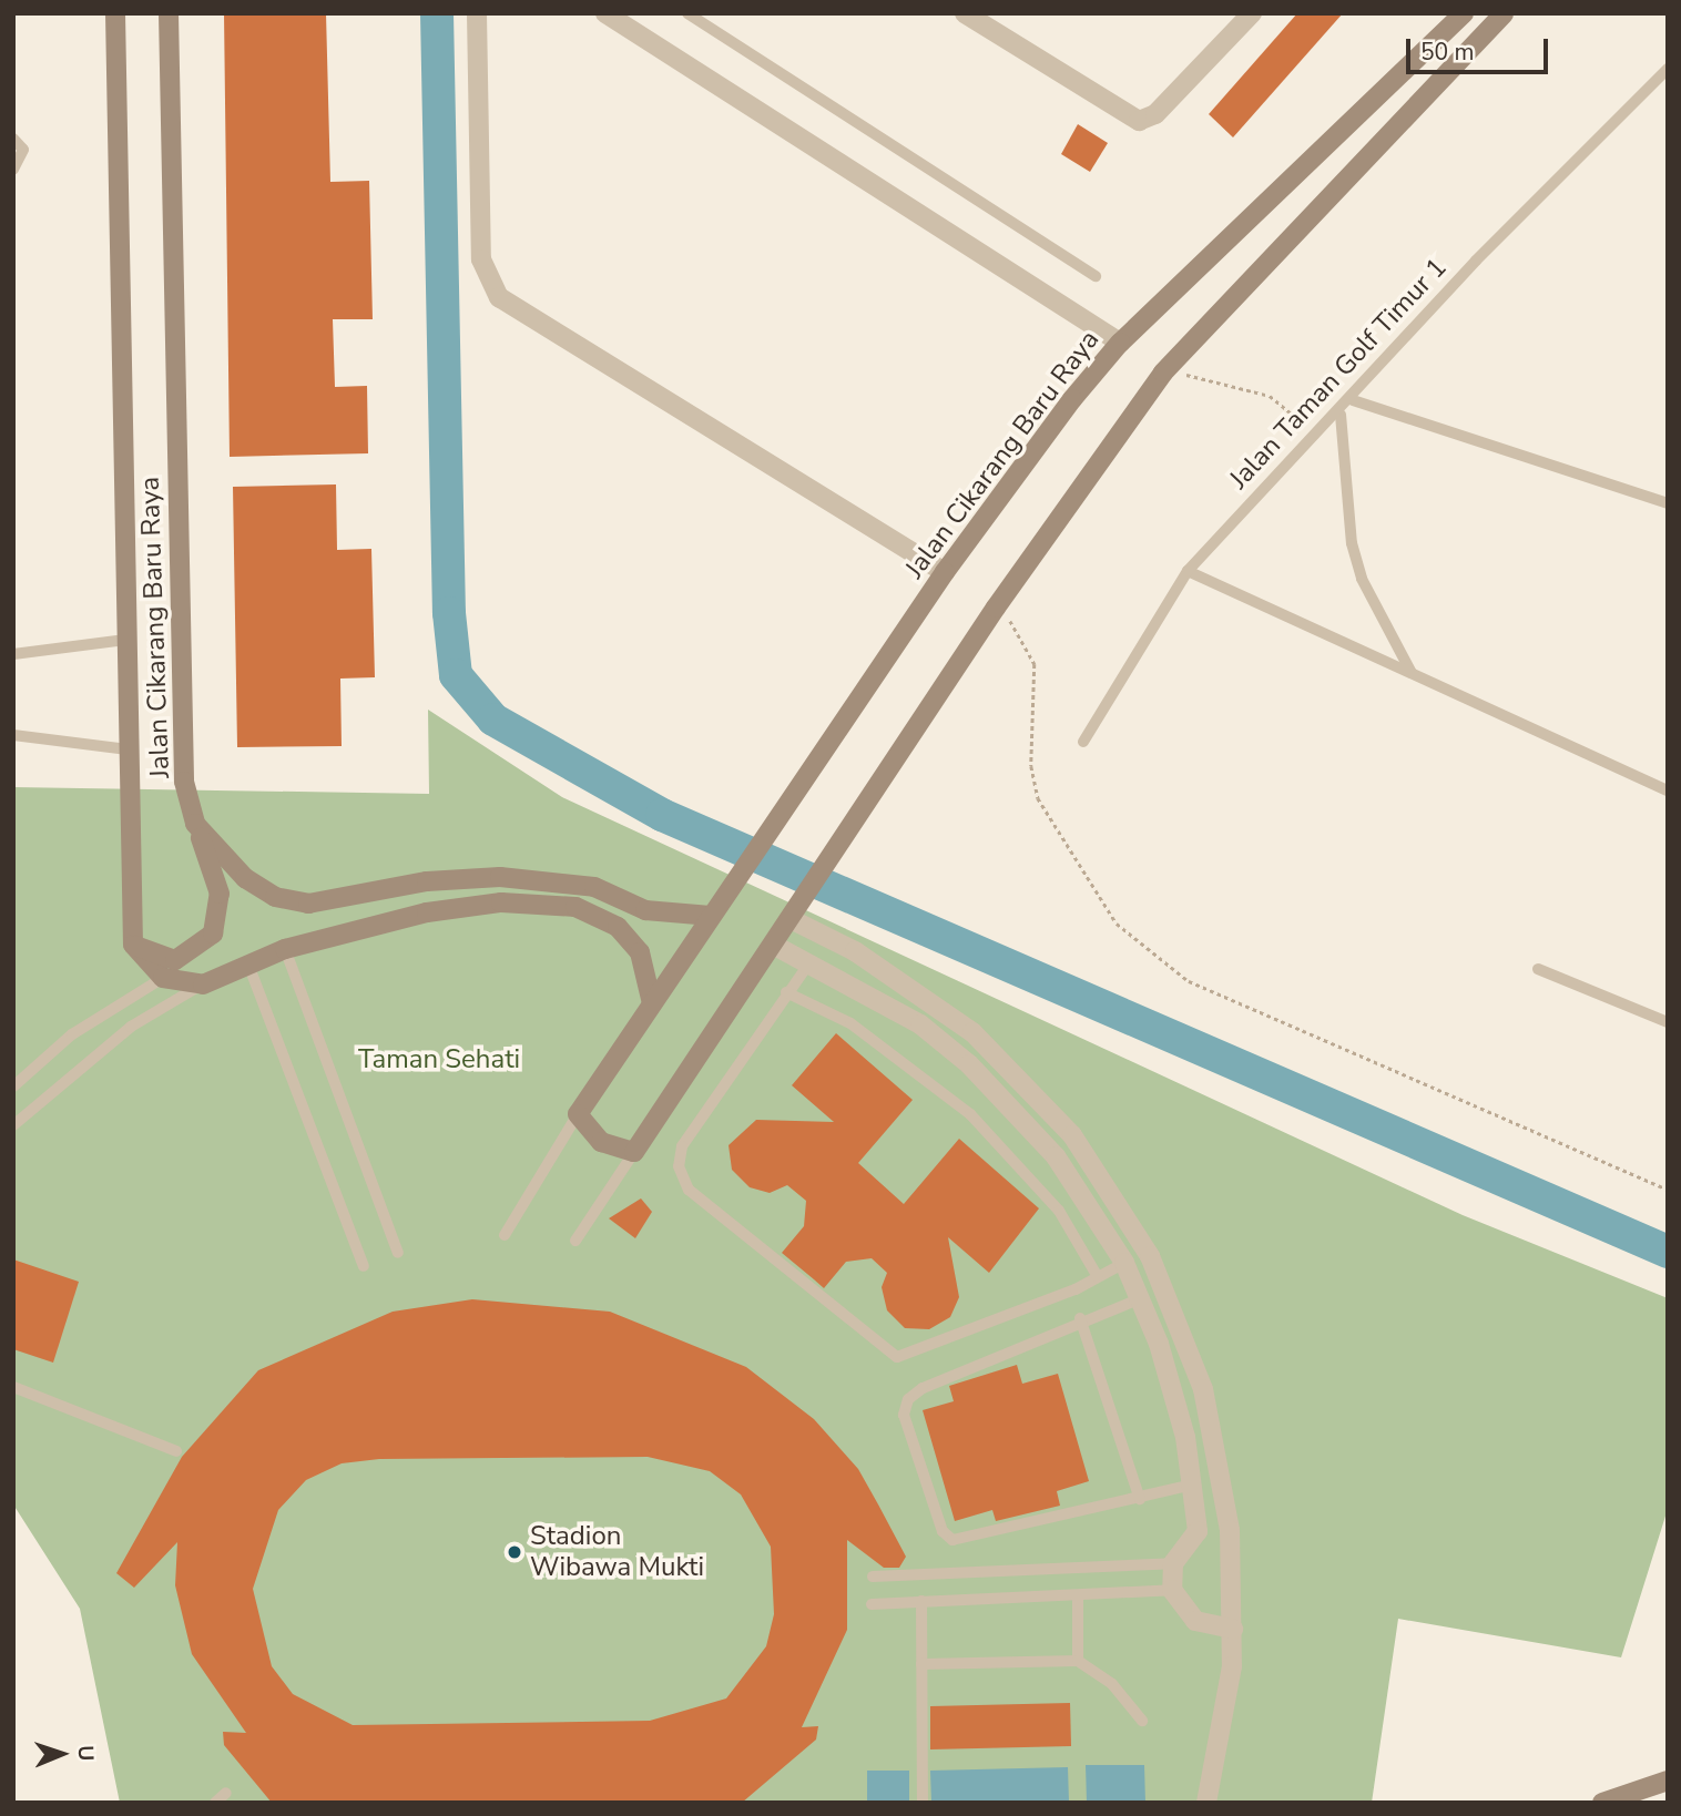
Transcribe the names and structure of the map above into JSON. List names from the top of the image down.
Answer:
{
  "streets": {
    "main road": ["Jalan Cikarang Baru Raya"],
    "lane": ["Jalan Taman Golf Timur 1"]
  },
  "parks": ["Taman Sehati"],
  "places": ["Stadion Wibawa Mukti"],
  "scale_bar": "50 m",
  "north": "right"
}
